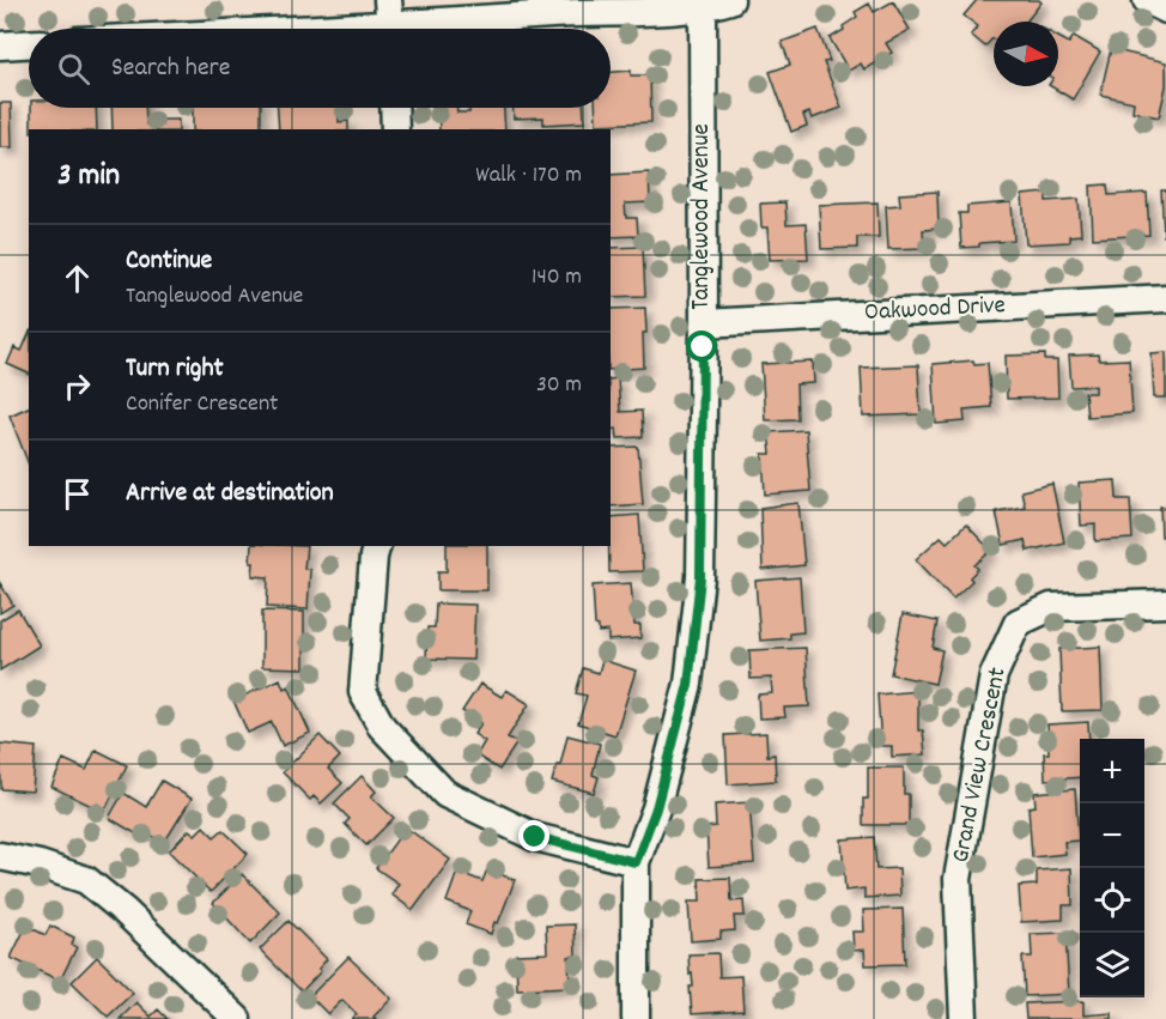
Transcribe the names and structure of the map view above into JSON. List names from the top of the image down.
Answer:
{
  "streets": {
    "street": ["Tanglewood Avenue", "Oakwood Drive", "Grand View Crescent"]
  },
  "crossings": [
    ["Tanglewood Avenue", "Oakwood Drive"]
  ],
  "north": "right",
  "page": {
    "search": "Search here",
    "heading": ["3 min", "Walk · 170 m"],
    "list": [
      ["Continue", "Tanglewood Avenue", "140 m"],
      ["Turn right", "Conifer Crescent", "30 m"],
      "Arrive at destination"
    ],
    "map_buttons": ["+", "−"]
  }
}
